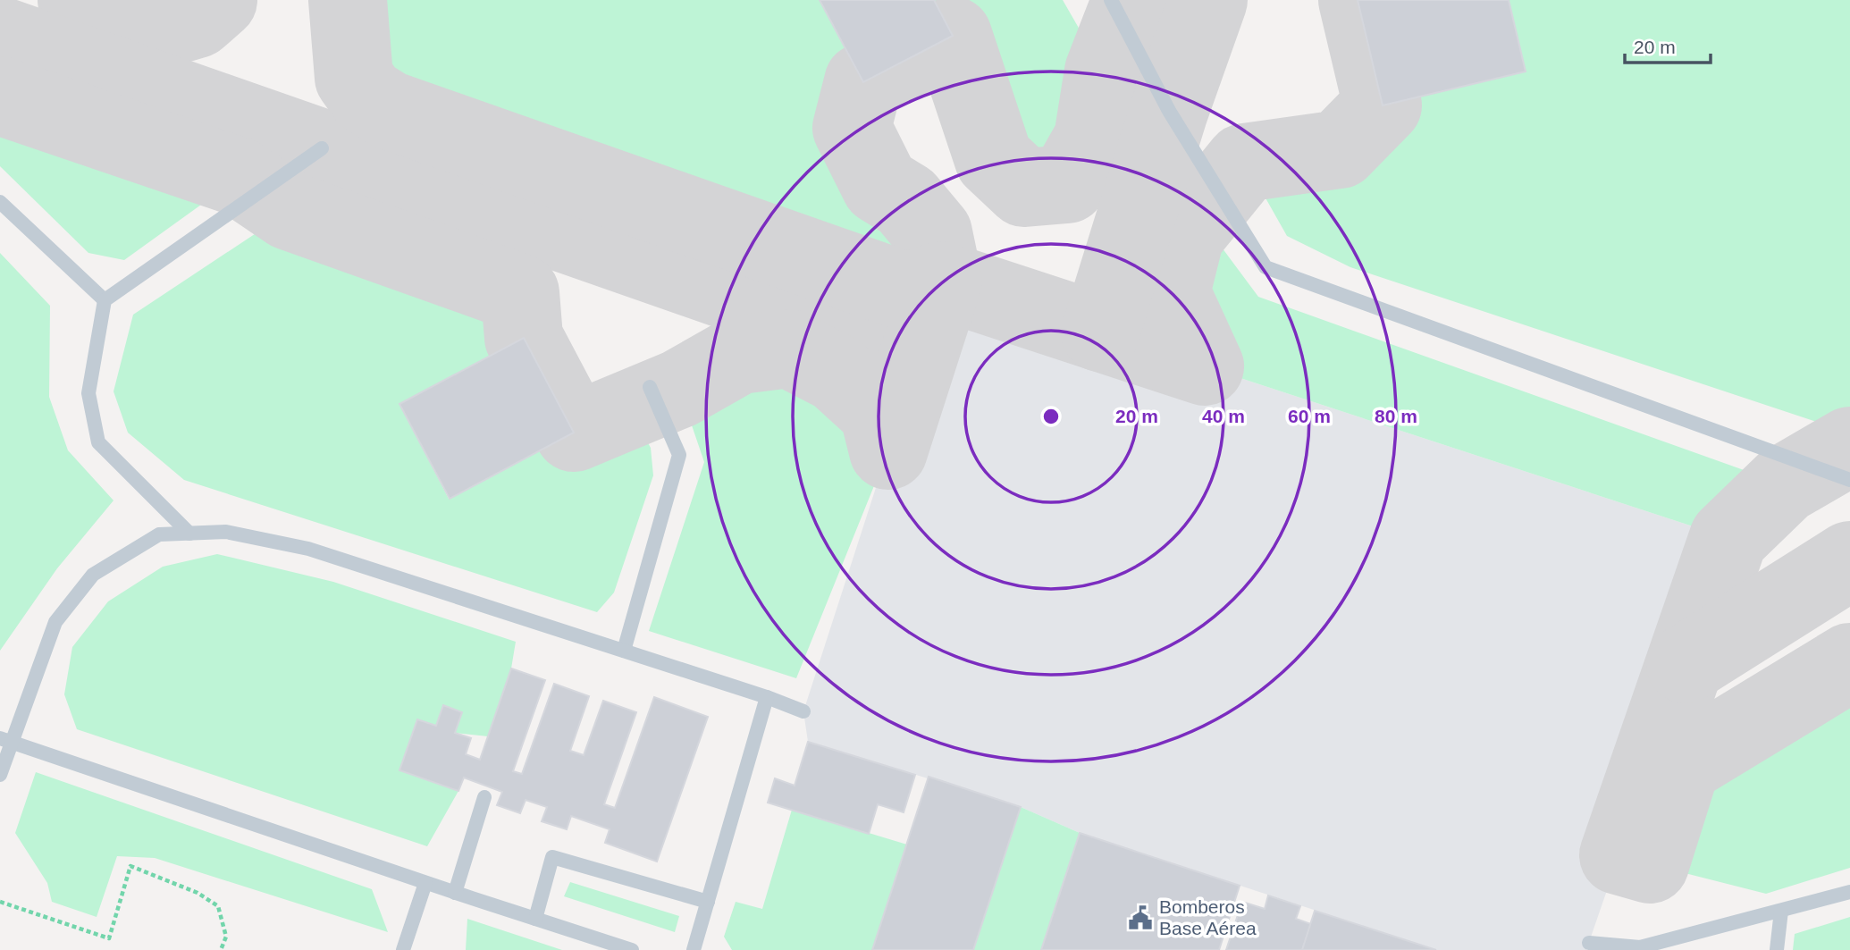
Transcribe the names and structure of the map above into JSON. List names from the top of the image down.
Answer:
{
  "places": {
    "public building": ["Bomberos Base Aérea"]
  },
  "scale_bar": "20 m",
  "rings": [
    "20 m",
    "40 m",
    "60 m",
    "80 m"
  ]
}
